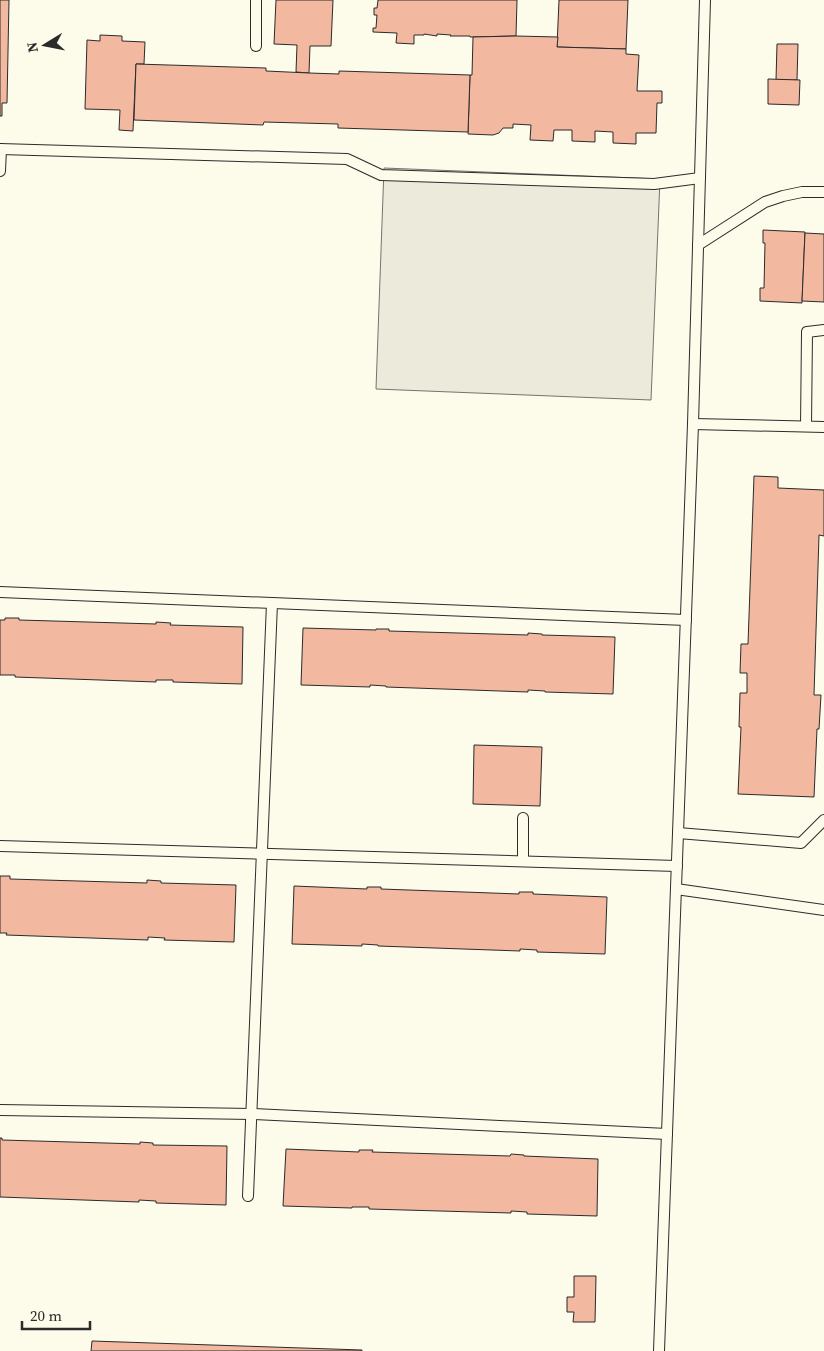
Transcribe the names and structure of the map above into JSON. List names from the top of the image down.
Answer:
{
  "scale_bar": "20 m",
  "north": "left"
}
